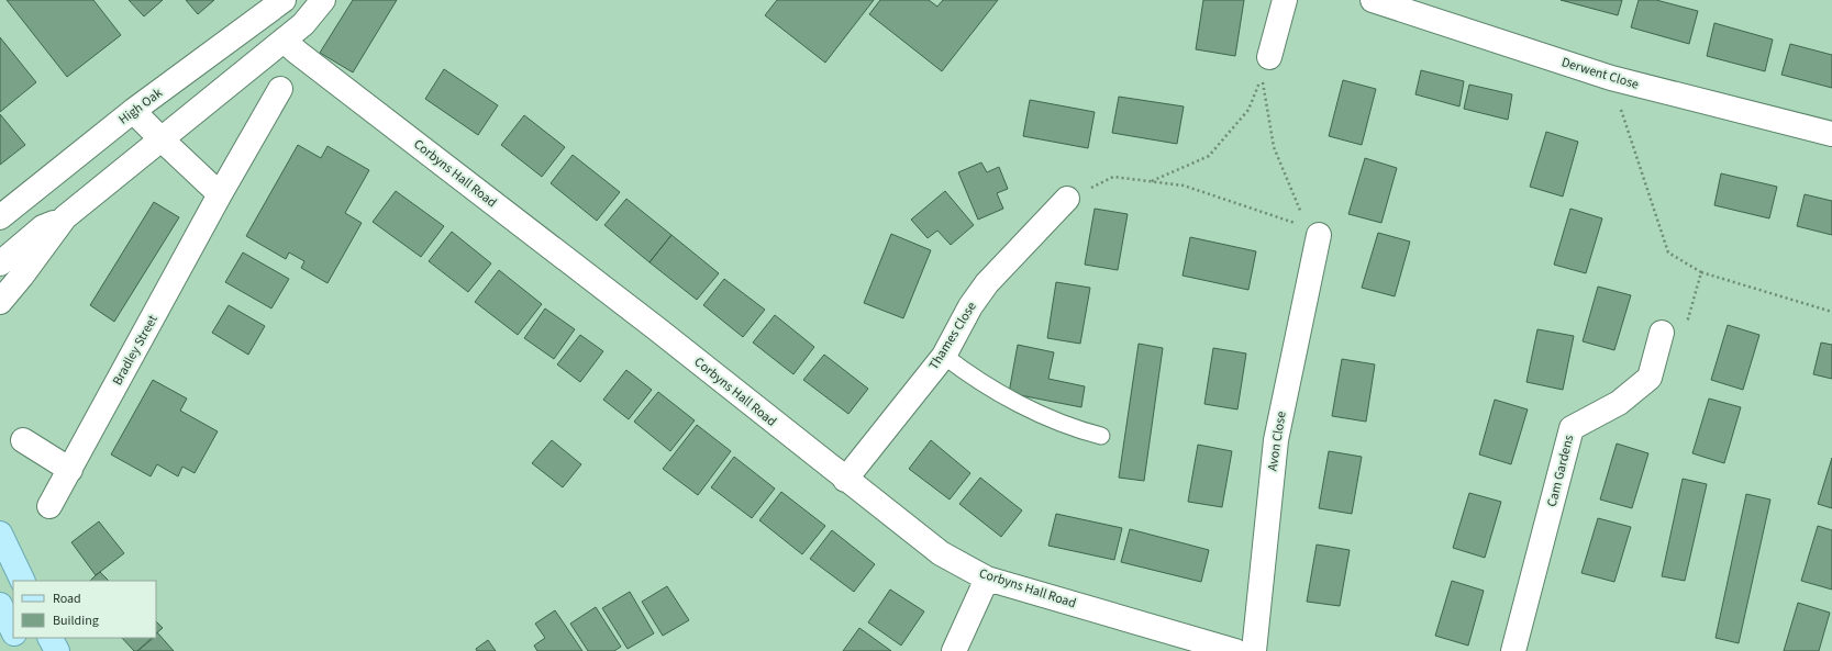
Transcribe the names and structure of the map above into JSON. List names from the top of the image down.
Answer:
{
  "streets": {
    "street": [
      "Derwent Close",
      "High Oak",
      "Corbyns Hall Road",
      "Thames Close",
      "Bradley Street",
      "Avon Close",
      "Cam Gardens"
    ]
  },
  "crossings": [
    ["High Oak", "Corbyns Hall Road"],
    ["Corbyns Hall Road", "Thames Close"]
  ],
  "legend": ["Road", "Building"]
}
